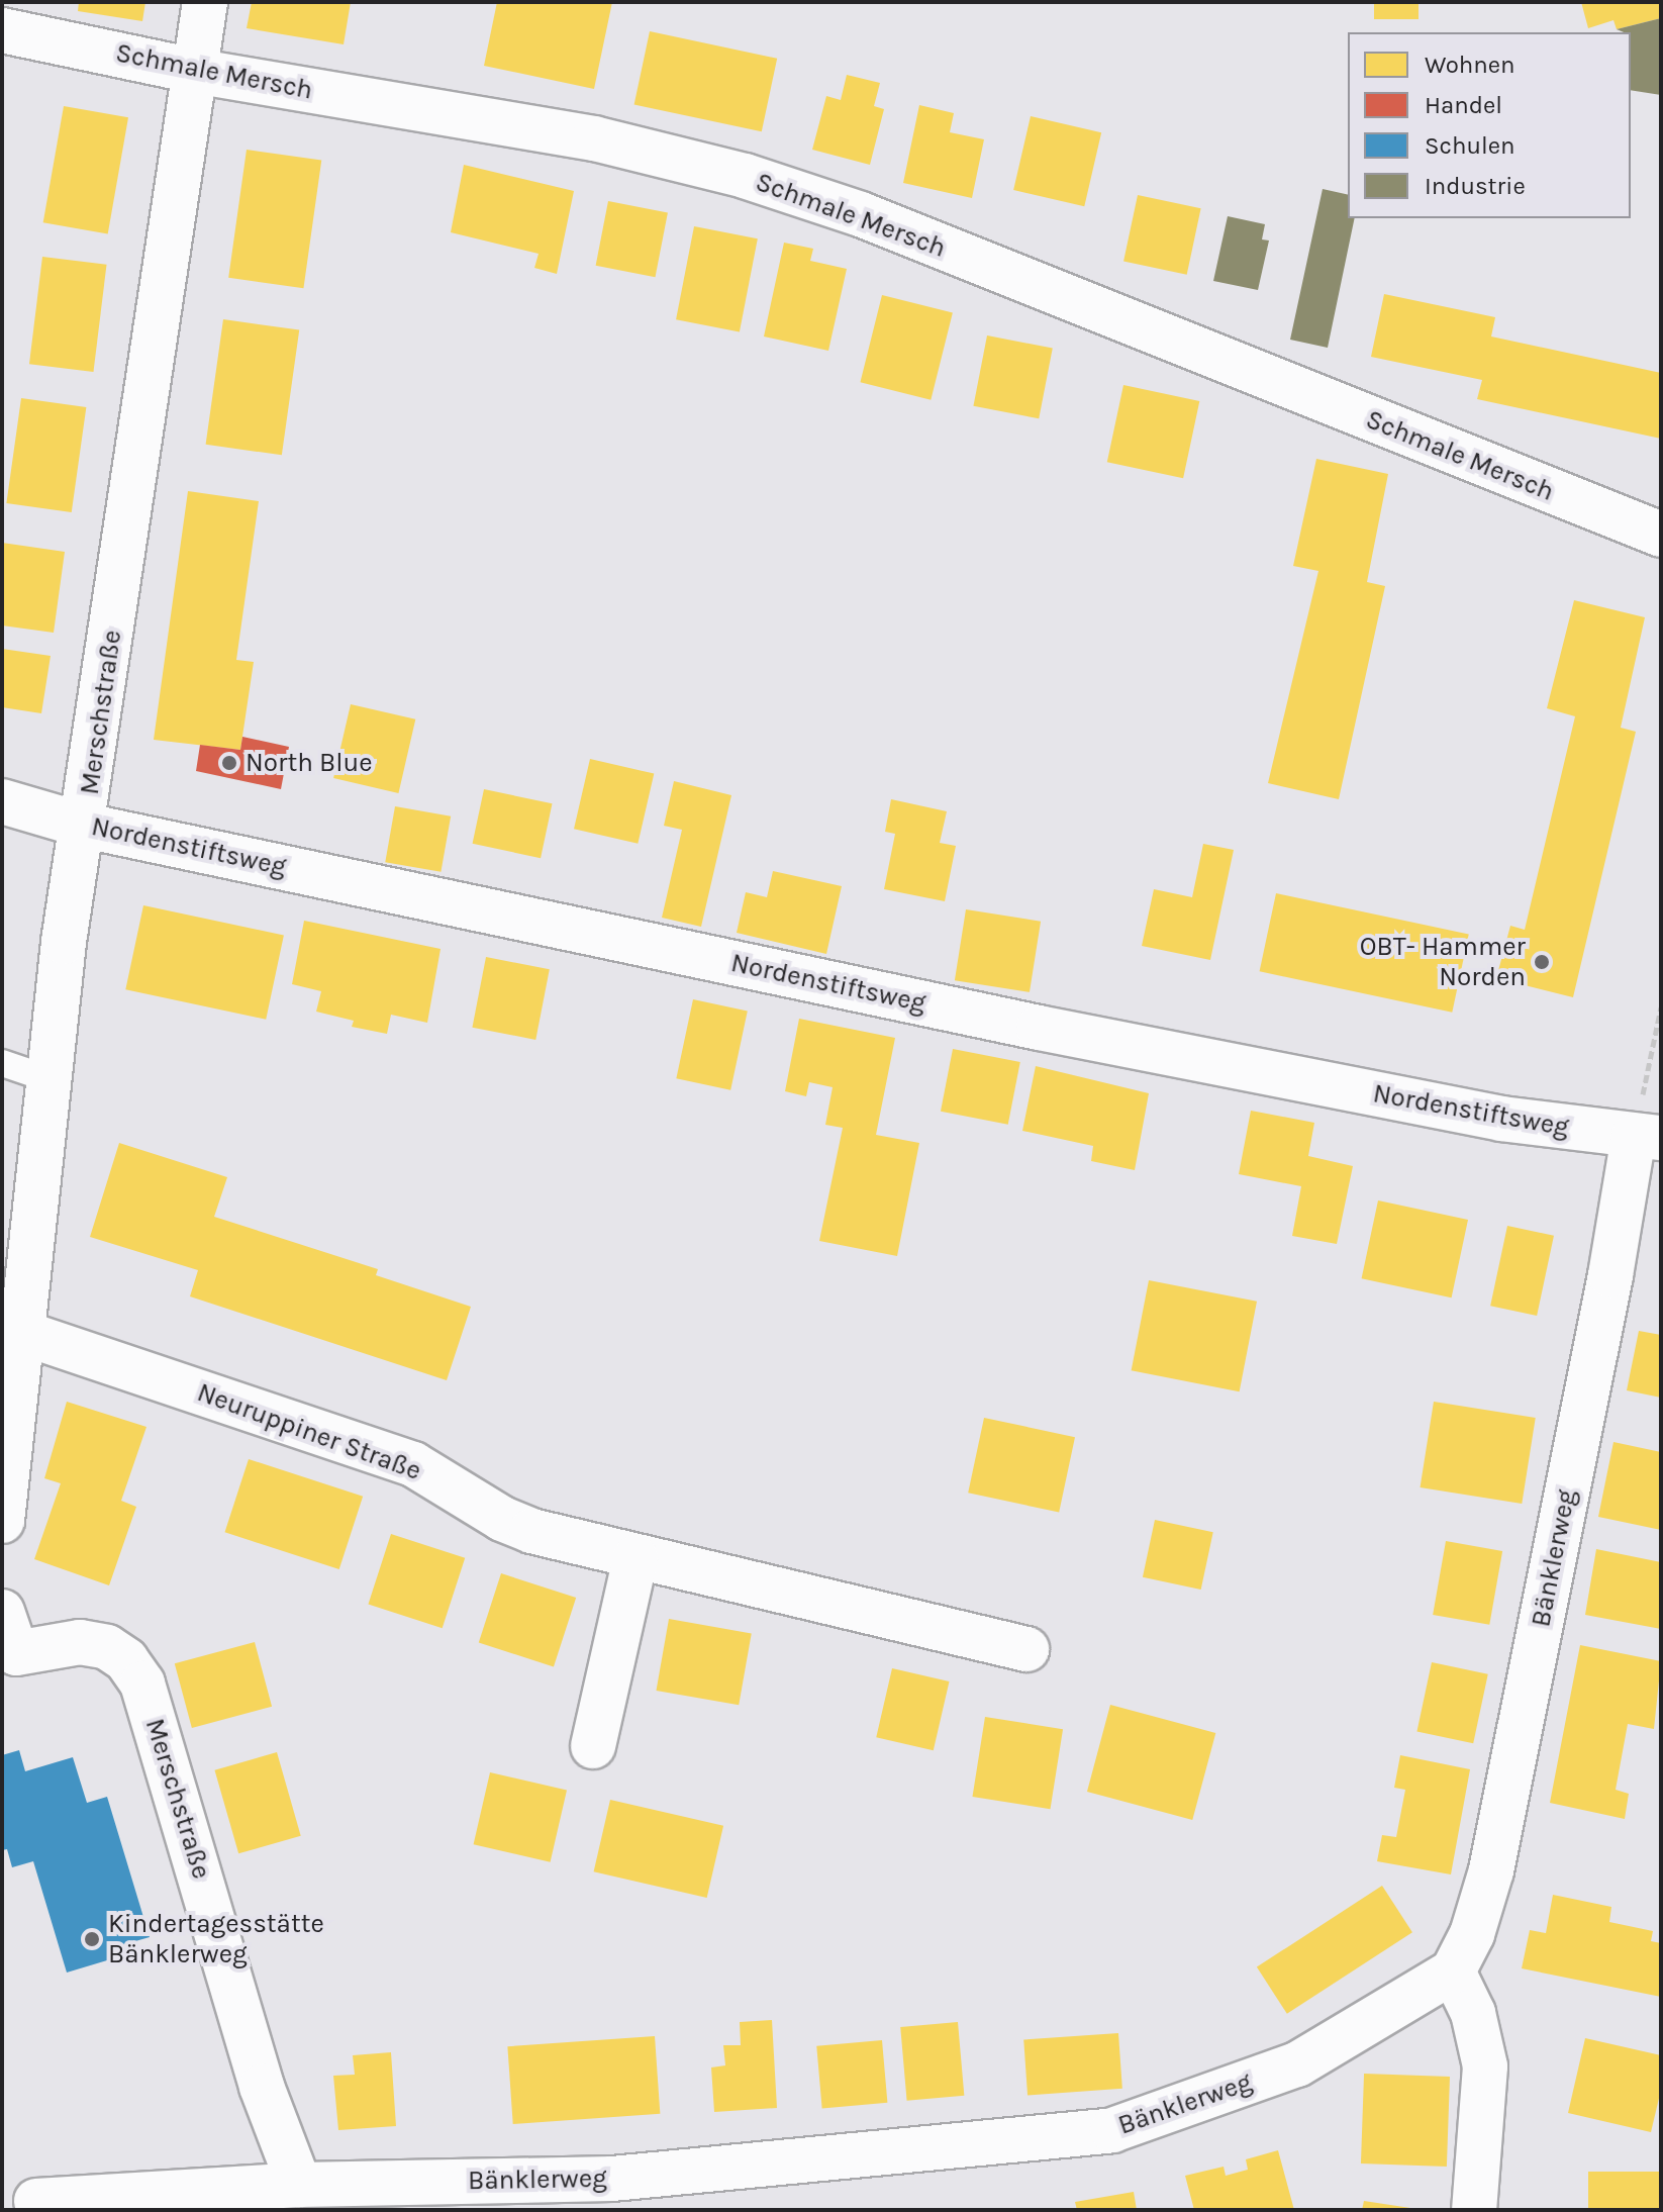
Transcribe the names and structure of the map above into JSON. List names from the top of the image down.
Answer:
{
  "streets": {
    "street": [
      "Schmale Mersch",
      "Merschstraße",
      "Nordenstiftsweg",
      "Neuruppiner Straße",
      "Bänklerweg"
    ]
  },
  "crossings": [
    ["Schmale Mersch", "Merschstraße"],
    ["Merschstraße", "Nordenstiftsweg"],
    ["Merschstraße", "Neuruppiner Straße"],
    ["Merschstraße", "Bänklerweg"],
    ["Nordenstiftsweg", "Bänklerweg"]
  ],
  "places": ["North Blue", "OBT- Hammer Norden", "Kindertagesstätte Bänklerweg"],
  "legend": [
    "Wohnen",
    "Handel",
    "Schulen",
    "Industrie"
  ]
}
